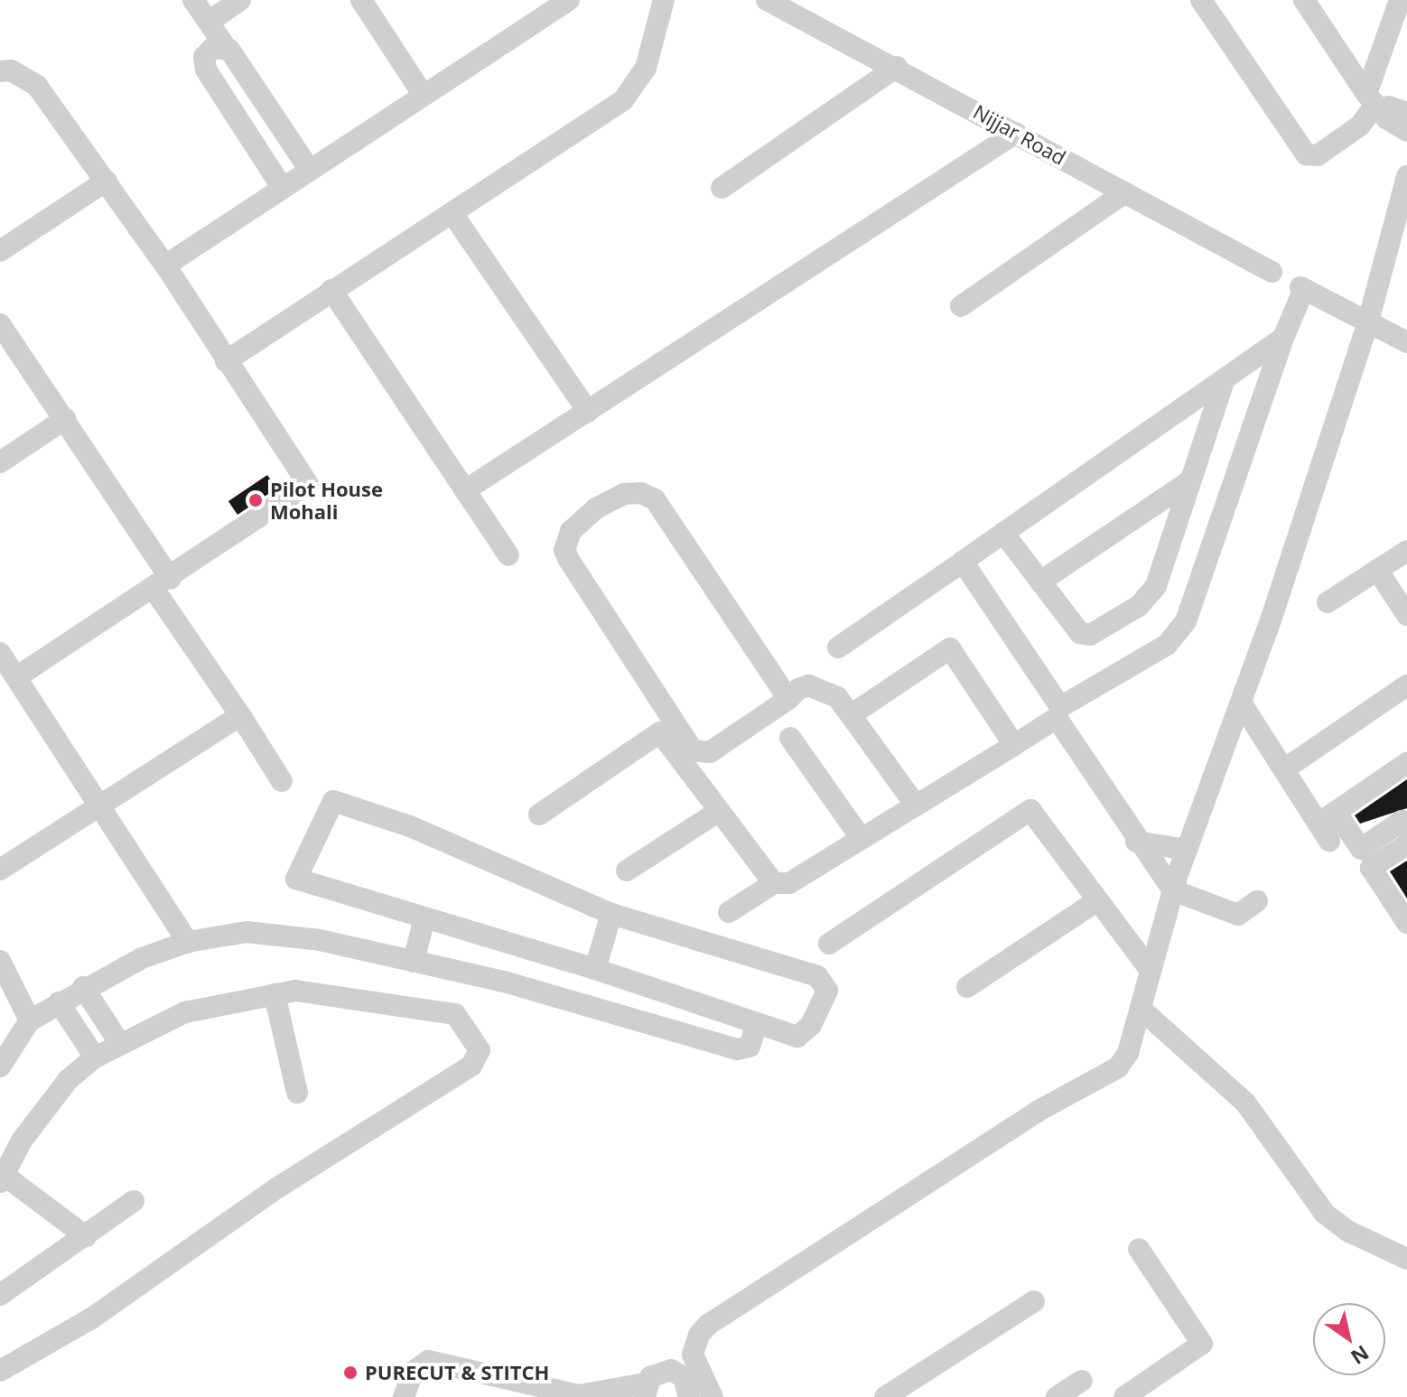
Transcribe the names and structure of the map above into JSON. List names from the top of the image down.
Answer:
{
  "streets": {
    "street": ["Nijjar Road"]
  },
  "places": ["Pilot House Mohali", "PURECUT & STITCH"],
  "north": "bottom right"
}
